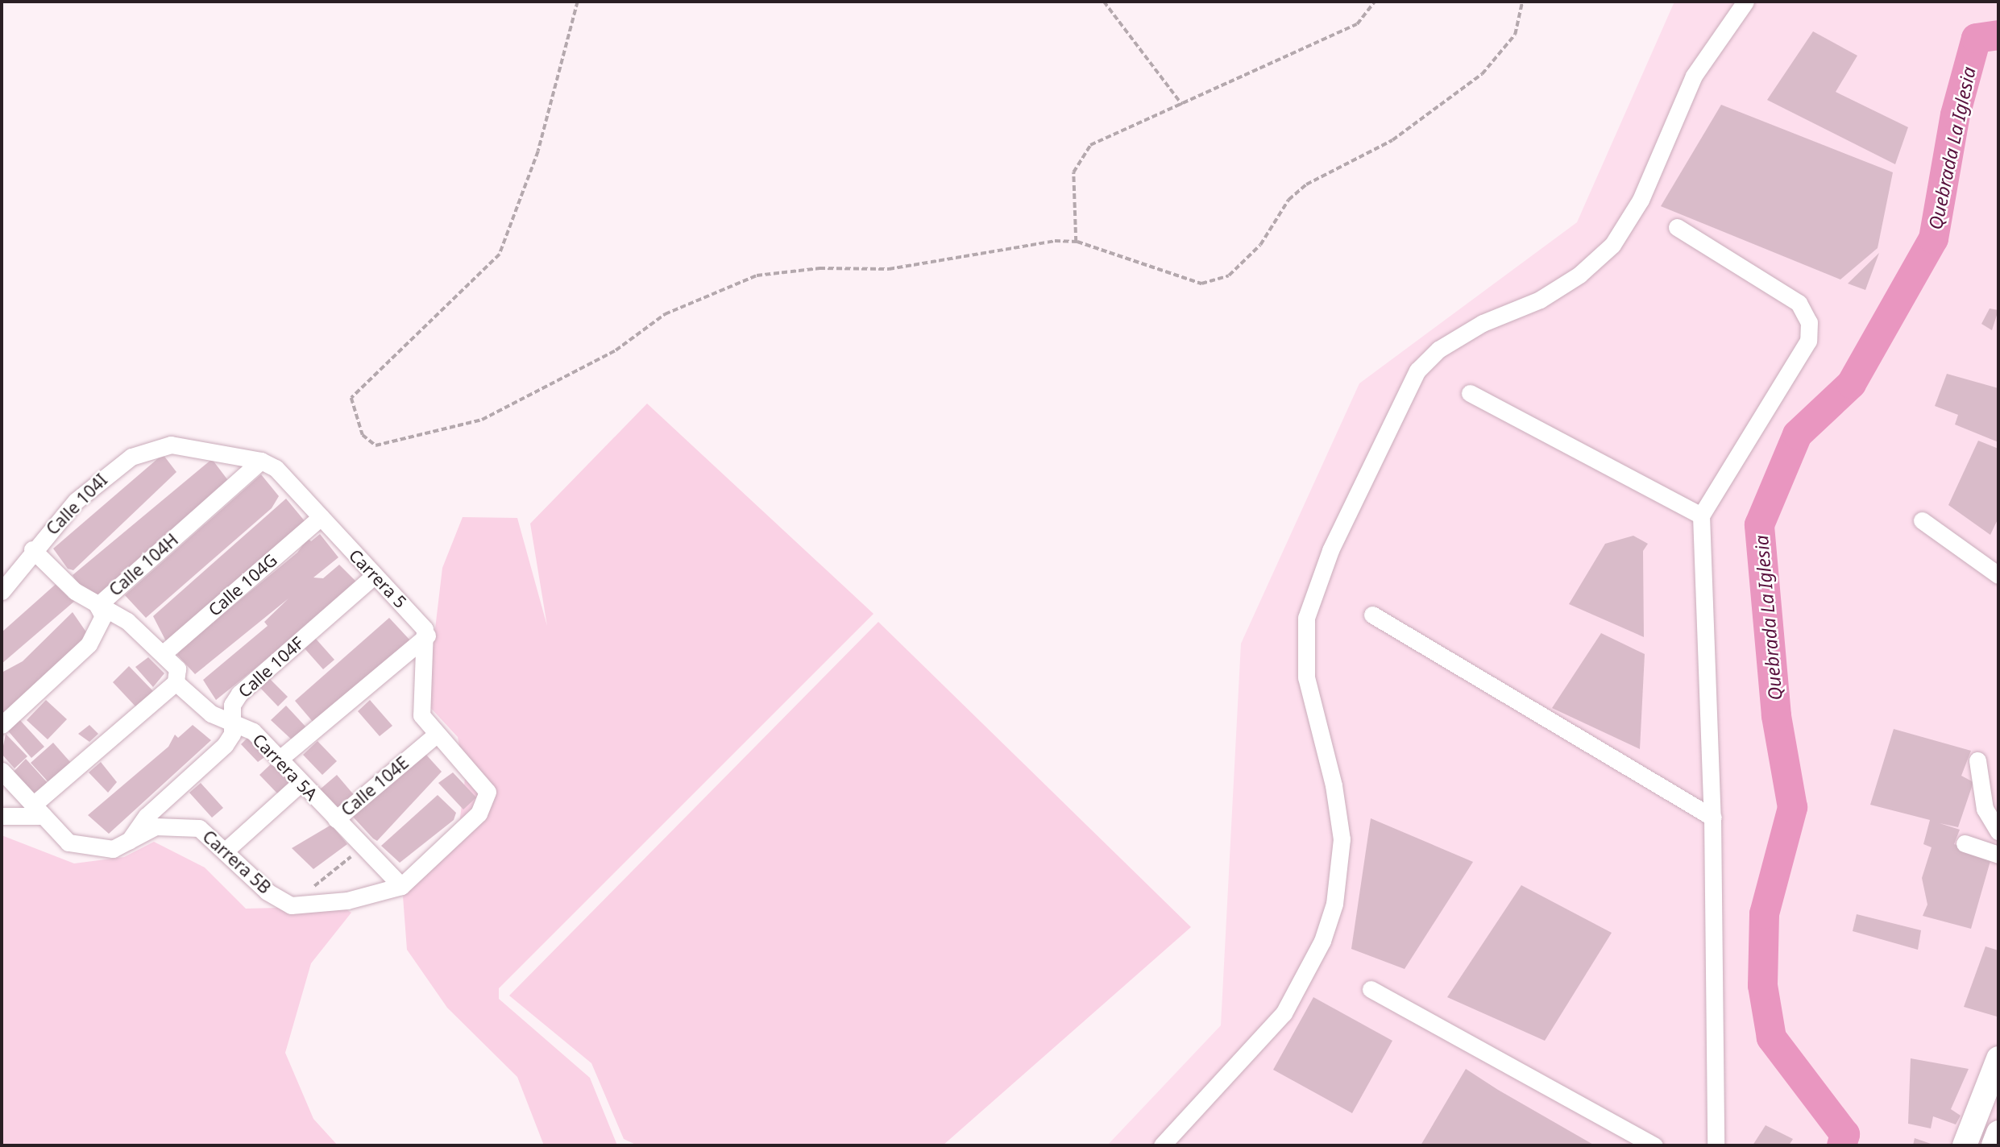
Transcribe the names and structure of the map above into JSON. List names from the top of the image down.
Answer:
{
  "streets": {
    "street": [
      "Calle 104I",
      "Calle 104H",
      "Carrera 5",
      "Calle 104G",
      "Calle 104F",
      "Carrera 5A",
      "Calle 104E",
      "Carrera 5B"
    ]
  },
  "crossings": [
    ["Calle 104I", "Carrera 5"],
    ["Calle 104I", "Carrera 5A"],
    ["Calle 104H", "Carrera 5"],
    ["Calle 104H", "Carrera 5A"],
    ["Carrera 5", "Calle 104G"],
    ["Carrera 5", "Calle 104F"],
    ["Calle 104G", "Carrera 5A"],
    ["Calle 104F", "Carrera 5A"],
    ["Calle 104F", "Carrera 5B"],
    ["Carrera 5A", "Calle 104E"]
  ],
  "water": ["Quebrada La Iglesia"]
}
